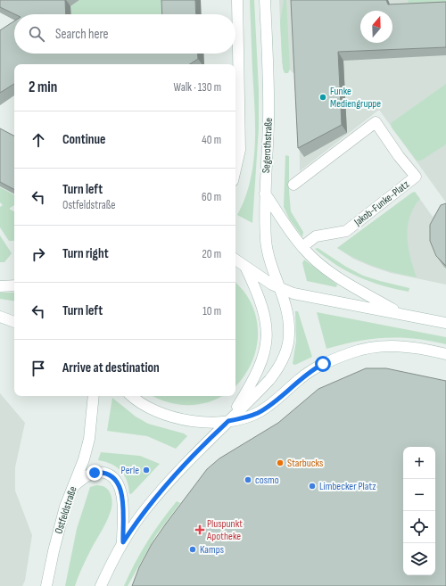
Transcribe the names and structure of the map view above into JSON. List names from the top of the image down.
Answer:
{
  "streets": {
    "main road": ["Segerothstraße", "Jakob-Funke-Platz", "Ostfeldstraße"]
  },
  "places": {
    "other": [
      "Funke Mediengruppe",
      "Starbucks",
      "Perle",
      "cosmo",
      "Limbecker Platz",
      "Kamps"
    ],
    "health": ["Pluspunkt Apotheke"]
  },
  "north": "top",
  "page": {
    "search": "Search here",
    "heading": ["2 min", "Walk · 130 m"],
    "list": [
      ["Continue", "40 m"],
      ["Turn left", "Ostfeldstraße", "60 m"],
      ["Turn right", "20 m"],
      ["Turn left", "10 m"],
      "Arrive at destination"
    ],
    "map_buttons": ["+", "−"]
  }
}
